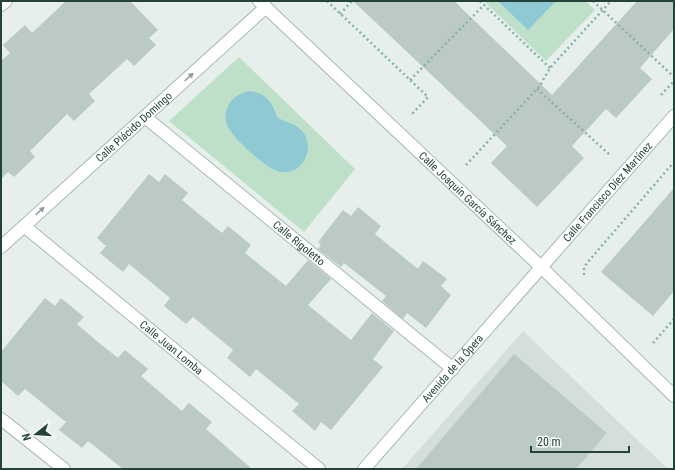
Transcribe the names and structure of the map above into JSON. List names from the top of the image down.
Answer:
{
  "streets": {
    "street": [
      "Calle Plácido Domingo",
      "Calle Francisco Díez Martínez",
      "Calle Joaquín García Sánchez",
      "Calle Rigoletto",
      "Calle Juan Lomba",
      "Avenida de la Ópera"
    ]
  },
  "crossings": [
    ["Calle Plácido Domingo", "Calle Joaquín García Sánchez"],
    ["Calle Plácido Domingo", "Calle Rigoletto"],
    ["Calle Plácido Domingo", "Calle Juan Lomba"],
    ["Calle Francisco Díez Martínez", "Calle Joaquín García Sánchez"],
    ["Calle Francisco Díez Martínez", "Avenida de la Ópera"],
    ["Calle Joaquín García Sánchez", "Avenida de la Ópera"],
    ["Calle Rigoletto", "Avenida de la Ópera"]
  ],
  "one_way": ["Calle Plácido Domingo"],
  "scale_bar": "20 m",
  "north": "left"
}
